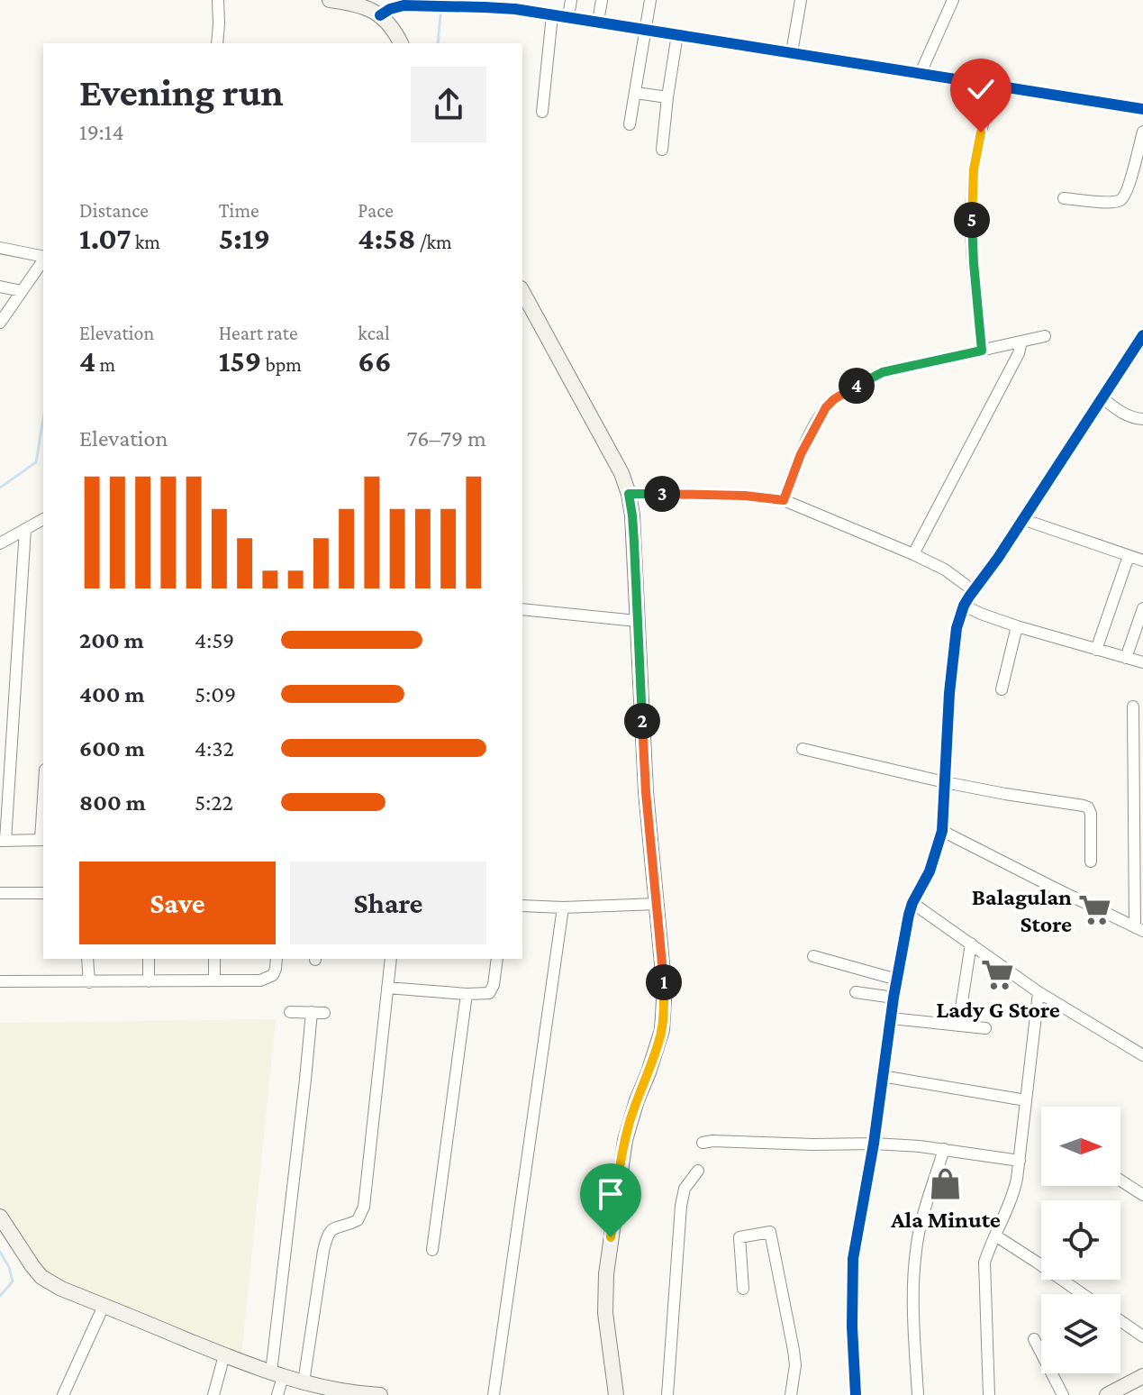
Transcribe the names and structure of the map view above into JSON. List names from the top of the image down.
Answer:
{
  "places": {
    "supermarket": ["Balagulan Store", "Lady G Store"],
    "shop": ["Ala Minute"]
  },
  "north": "right",
  "page": {
    "heading": ["Evening run", "19:14"],
    "stats": [
      ["Distance", "1.07 km"],
      ["Time", "5:19"],
      ["Pace", "4:58 /km"],
      ["Elevation", "4 m"],
      ["Heart rate", "159 bpm"],
      ["kcal", "66"]
    ],
    "pins": [
      "5",
      "4",
      "3",
      "2",
      "1"
    ],
    "chart": ["Elevation", "76–79 m"],
    "list": [
      {
        "name": "200 m",
        "note": "4:59"
      },
      {
        "name": "400 m",
        "note": "5:09"
      },
      {
        "name": "600 m",
        "note": "4:32"
      },
      {
        "name": "800 m",
        "note": "5:22"
      }
    ],
    "buttons": ["Save", "Share"]
  }
}
